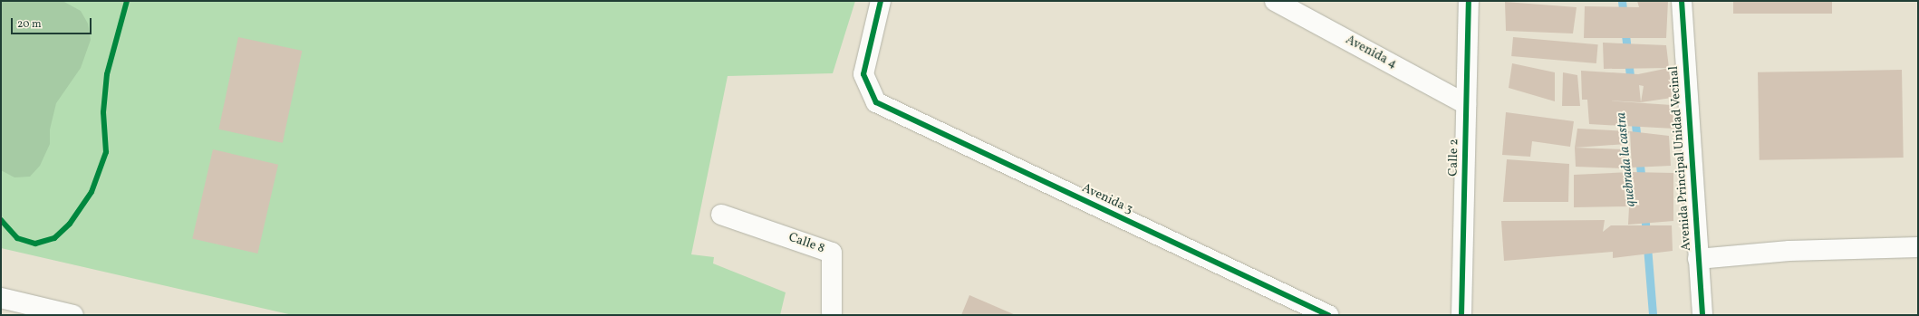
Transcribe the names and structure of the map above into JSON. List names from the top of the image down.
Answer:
{
  "streets": {
    "street": [
      "Avenida 4",
      "Calle 2",
      "Avenida Principal Unidad Vecinal",
      "Avenida 3",
      "Calle 8"
    ]
  },
  "crossings": [
    ["Avenida 4", "Calle 2"]
  ],
  "water": ["quebrada la castra"],
  "scale_bar": "20 m"
}
